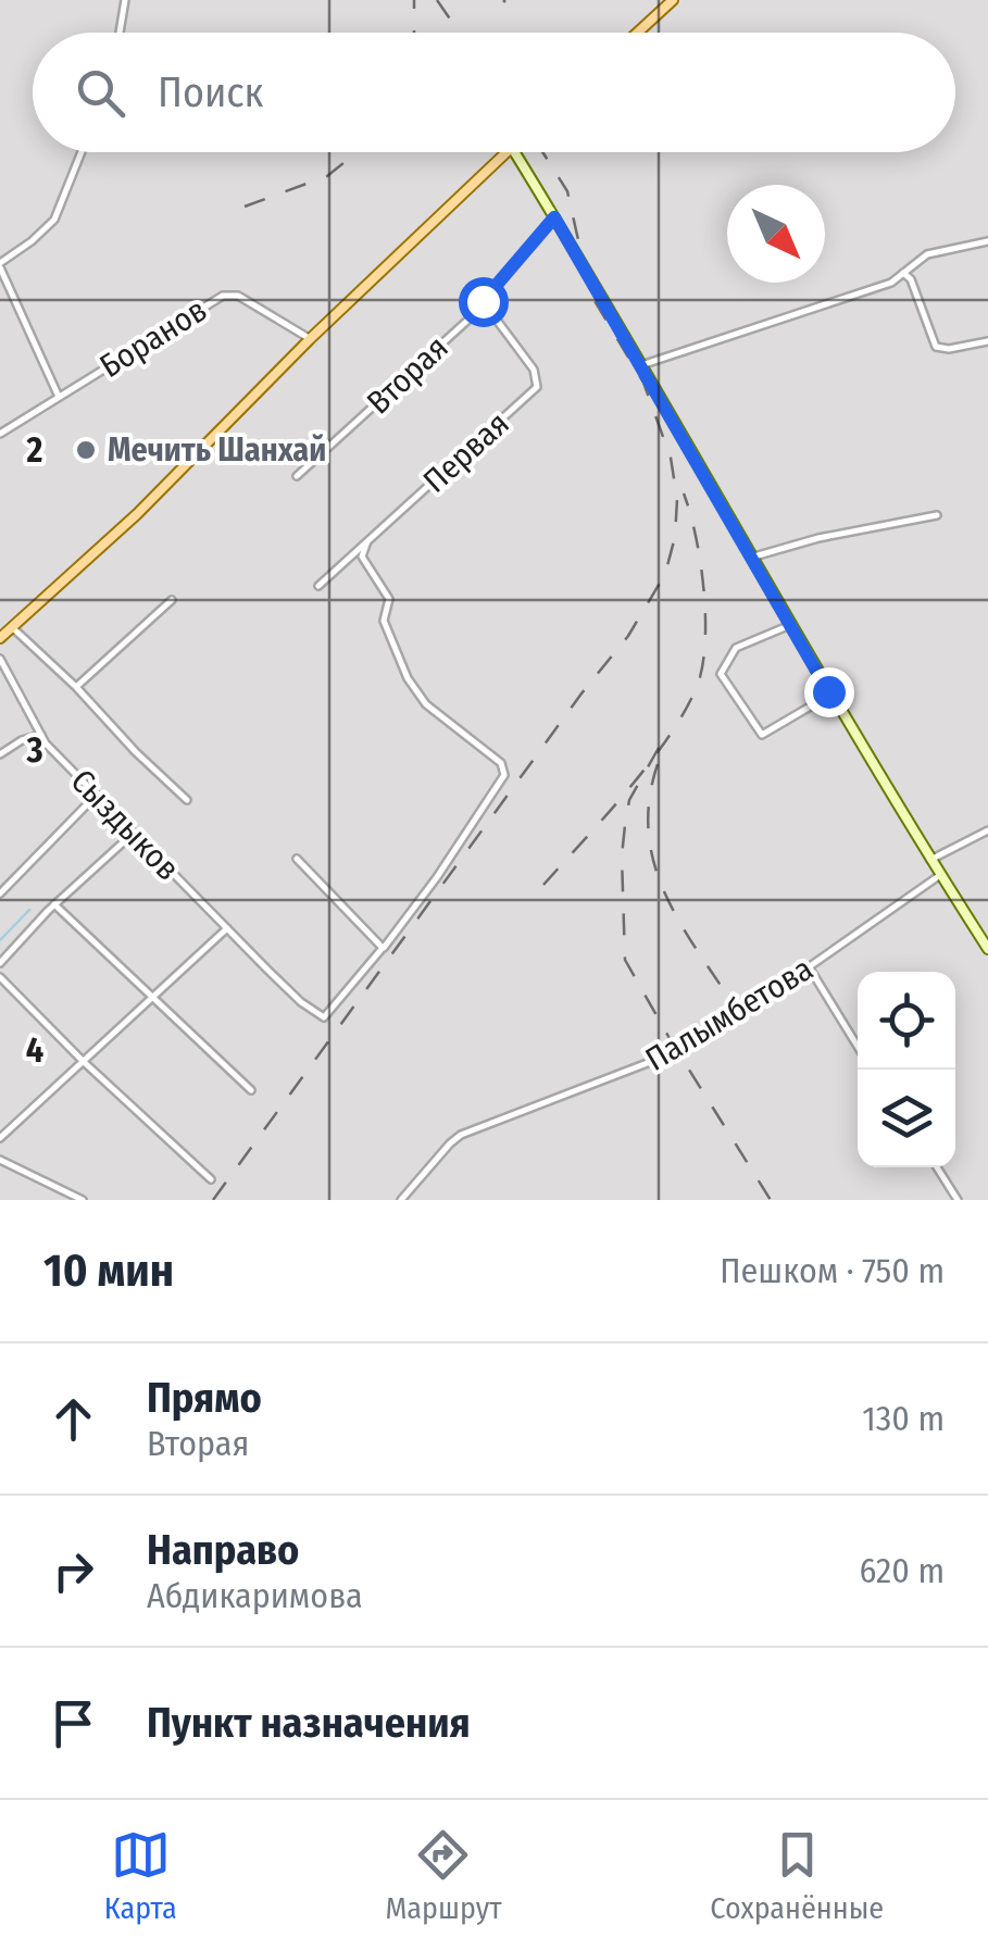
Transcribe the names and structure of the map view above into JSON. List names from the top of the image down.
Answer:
{
  "streets": {
    "street": [
      "Боранов",
      "Вторая",
      "Первая",
      "Сыздыков",
      "Палымбетова"
    ]
  },
  "crossings": [
    ["Вторая", "Первая"]
  ],
  "places": ["Мечить Шанхай"],
  "north": "bottom right",
  "page": {
    "search": "Поиск",
    "heading": ["10 мин", "Пешком · 750 m"],
    "list": [
      ["Прямо", "Вторая", "130 m"],
      ["Направо", "Абдикаримова", "620 m"],
      "Пункт назначения"
    ],
    "nav": ["Карта", "Маршрут", "Сохранённые"]
  },
  "grid": {
    "rows": ["2", "3", "4"]
  }
}
